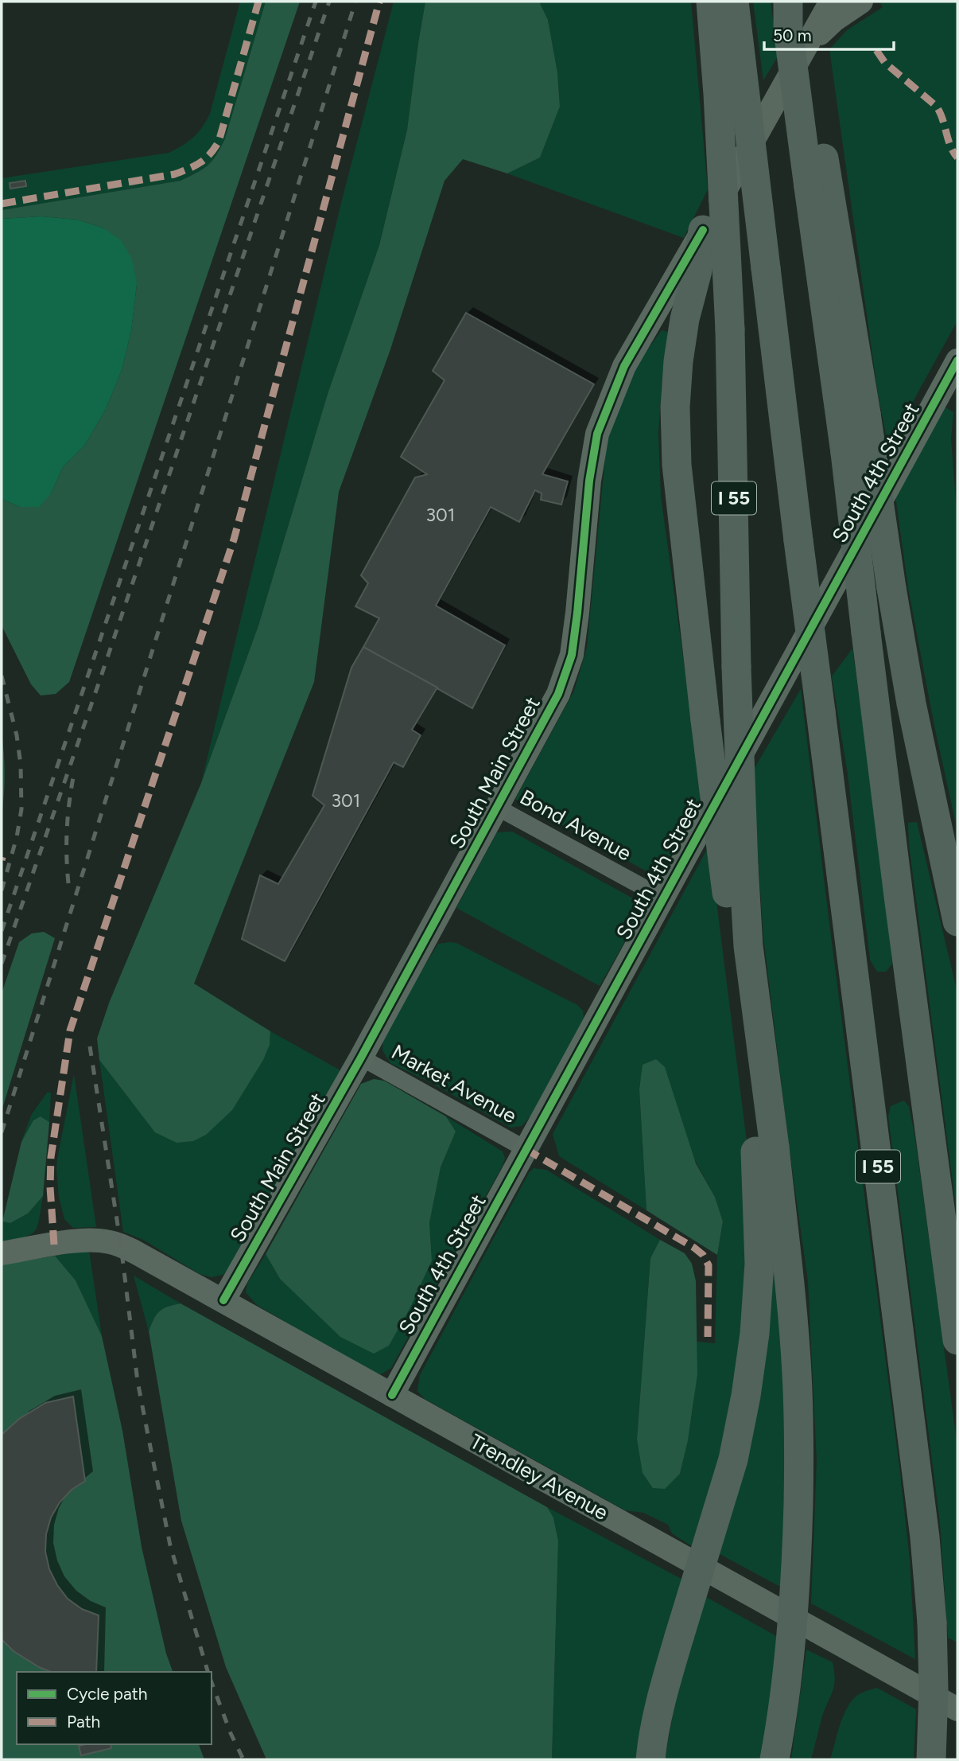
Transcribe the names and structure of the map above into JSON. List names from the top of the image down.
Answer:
{
  "streets": {
    "highway": ["I 55"],
    "street": [
      "South 4th Street",
      "South Main Street",
      "Bond Avenue",
      "Market Avenue",
      "Trendley Avenue"
    ]
  },
  "crossings": [
    ["South 4th Street", "Bond Avenue"],
    ["South 4th Street", "Market Avenue"],
    ["South 4th Street", "Trendley Avenue"],
    ["South Main Street", "Bond Avenue"],
    ["South Main Street", "Market Avenue"],
    ["South Main Street", "Trendley Avenue"]
  ],
  "house_numbers": ["301", "301"],
  "legend": ["Cycle path", "Path"],
  "scale_bar": "50 m"
}
